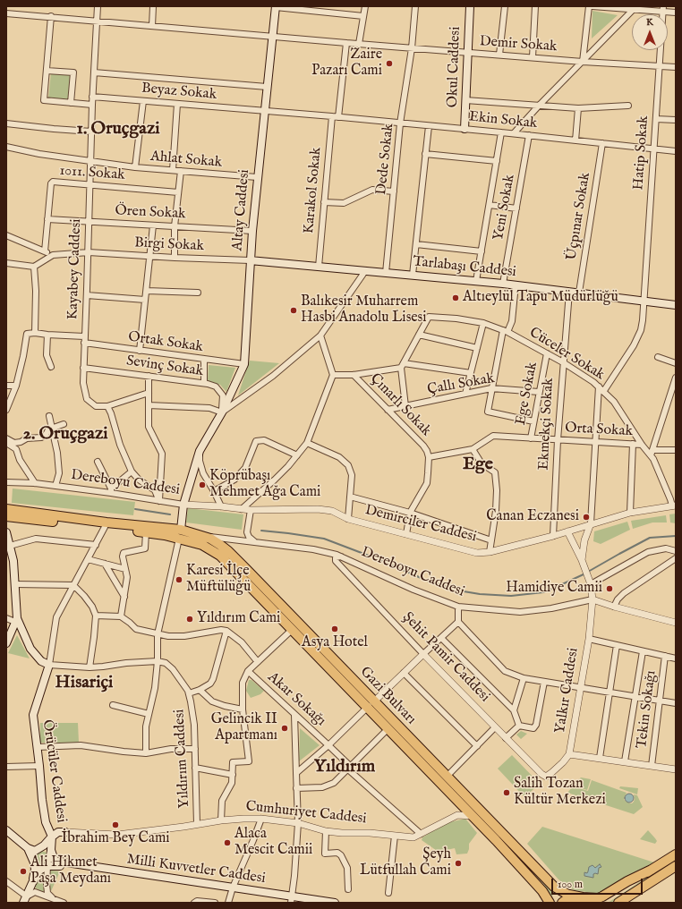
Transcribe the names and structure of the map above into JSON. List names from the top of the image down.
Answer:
{
  "streets": {
    "highway": ["Gazi Bulvarı"],
    "main road": [
      "Okul Caddesi",
      "Altay Caddesi",
      "Tarlabaşı Caddesi",
      "Örücüler Caddesi",
      "Milli Kuvvetler Caddesi"
    ],
    "street": [
      "Demir Sokak",
      "Beyaz Sokak",
      "Ekin Sokak",
      "Hatip Sokak",
      "Dede Sokak",
      "Ahlat Sokak",
      "1011. Sokak",
      "Karakol Sokak",
      "Yeni Sokak",
      "Ören Sokak",
      "Üçpınar Sokak",
      "Birgi Sokak",
      "Kayabey Caddesi",
      "Ortak Sokak",
      "Cüceler Sokak",
      "Sevinç Sokak",
      "Çallı Sokak",
      "Ege Sokak",
      "Çınarlı Sokak",
      "Ekmekçi Sokak",
      "Orta Sokak",
      "Dereboyu Caddesi",
      "Demirciler Caddesi",
      "Şehit Pamir Caddesi",
      "Yalkır Caddesi",
      "Akar Sokağı",
      "Tekin Sokağı",
      "Yıldırım Caddesi",
      "Cumhuriyet Caddesi"
    ]
  },
  "crossings": [
    ["Demir Sokak", "Okul Caddesi"],
    ["Demir Sokak", "Hatip Sokak"],
    ["Demir Sokak", "Dede Sokak"],
    ["Demir Sokak", "Altay Caddesi"],
    ["Demir Sokak", "Kayabey Caddesi"],
    ["Okul Caddesi", "Ekin Sokak"],
    ["Beyaz Sokak", "Ekin Sokak"],
    ["Beyaz Sokak", "Ahlat Sokak"],
    ["Beyaz Sokak", "Altay Caddesi"],
    ["Beyaz Sokak", "Kayabey Caddesi"],
    ["Ekin Sokak", "Hatip Sokak"],
    ["Ekin Sokak", "Dede Sokak"],
    ["Ekin Sokak", "Karakol Sokak"],
    ["Ekin Sokak", "Yeni Sokak"],
    ["Ekin Sokak", "Altay Caddesi"],
    ["Ekin Sokak", "Üçpınar Sokak"],
    ["Hatip Sokak", "Tarlabaşı Caddesi"],
    ["Hatip Sokak", "Cüceler Sokak"],
    ["Dede Sokak", "Tarlabaşı Caddesi"],
    ["Ahlat Sokak", "Altay Caddesi"],
    ["Ahlat Sokak", "Kayabey Caddesi"],
    ["1011. Sokak", "Ören Sokak"],
    ["1011. Sokak", "Kayabey Caddesi"],
    ["Karakol Sokak", "Tarlabaşı Caddesi"],
    ["Yeni Sokak", "Tarlabaşı Caddesi"],
    ["Altay Caddesi", "Ören Sokak"],
    ["Altay Caddesi", "Birgi Sokak"],
    ["Altay Caddesi", "Tarlabaşı Caddesi"],
    ["Altay Caddesi", "Ortak Sokak"],
    ["Altay Caddesi", "Sevinç Sokak"],
    ["Altay Caddesi", "Dereboyu Caddesi"],
    ["Altay Caddesi", "Gazi Bulvarı"],
    ["Ören Sokak", "Kayabey Caddesi"],
    ["Üçpınar Sokak", "Tarlabaşı Caddesi"],
    ["Birgi Sokak", "Tarlabaşı Caddesi"],
    ["Birgi Sokak", "Kayabey Caddesi"],
    ["Tarlabaşı Caddesi", "Ekmekçi Sokak"],
    ["Kayabey Caddesi", "Ortak Sokak"],
    ["Kayabey Caddesi", "Sevinç Sokak"],
    ["Cüceler Sokak", "Ege Sokak"],
    ["Cüceler Sokak", "Ekmekçi Sokak"],
    ["Cüceler Sokak", "Orta Sokak"],
    ["Cüceler Sokak", "Demirciler Caddesi"],
    ["Çallı Sokak", "Ege Sokak"],
    ["Çallı Sokak", "Çınarlı Sokak"],
    ["Ege Sokak", "Orta Sokak"],
    ["Çınarlı Sokak", "Demirciler Caddesi"],
    ["Ekmekçi Sokak", "Orta Sokak"],
    ["Ekmekçi Sokak", "Demirciler Caddesi"],
    ["Dereboyu Caddesi", "Demirciler Caddesi"],
    ["Dereboyu Caddesi", "Şehit Pamir Caddesi"],
    ["Dereboyu Caddesi", "Yalkır Caddesi"],
    ["Dereboyu Caddesi", "Gazi Bulvarı"],
    ["Şehit Pamir Caddesi", "Yalkır Caddesi"],
    ["Gazi Bulvarı", "Cumhuriyet Caddesi"],
    ["Akar Sokağı", "Cumhuriyet Caddesi"],
    ["Yıldırım Caddesi", "Cumhuriyet Caddesi"],
    ["Örücüler Caddesi", "Milli Kuvvetler Caddesi"]
  ],
  "districts": [
    "1. Oruçgazi",
    "2. Oruçgazi",
    "Ege",
    "Hisariçi",
    "Yıldırım"
  ],
  "places": [
    "Zaire Pazarı Cami",
    "Altıeylül Tapu Müdürlüğü",
    "Balıkesir Muharrem Hasbi Anadolu Lisesi",
    "Köprübaşı Mehmet Ağa Cami",
    "Canan Eczanesi",
    "Karesi İlçe Müftülüğü",
    "Hamidiye Camii",
    "Yıldırım Cami",
    "Asya Hotel",
    "Gelincik II Apartmanı",
    "Salih Tozan Kültür Merkezi",
    "İbrahim Bey Cami",
    "Alaca Mescit Camii",
    "Şeyh Lütfullah Cami",
    "Ali Hikmet Paşa Meydanı"
  ],
  "scale_bar": "100 m",
  "north": "top"
}
